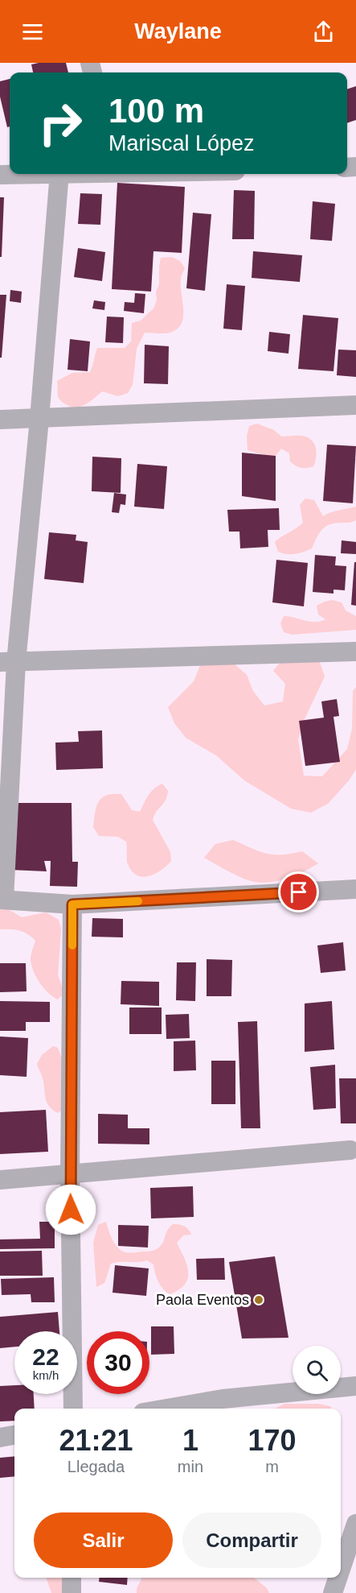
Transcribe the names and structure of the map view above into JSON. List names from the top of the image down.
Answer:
{
  "places": ["Paola Eventos"],
  "page": {
    "header": "Waylane",
    "turn": ["100 m", "Mariscal López"],
    "speed": "22 km/h",
    "limit": "30",
    "eta": [
      "21:21",
      "Llegada",
      "1",
      "min",
      "170",
      "m"
    ],
    "buttons": ["Salir", "Compartir"]
  }
}
